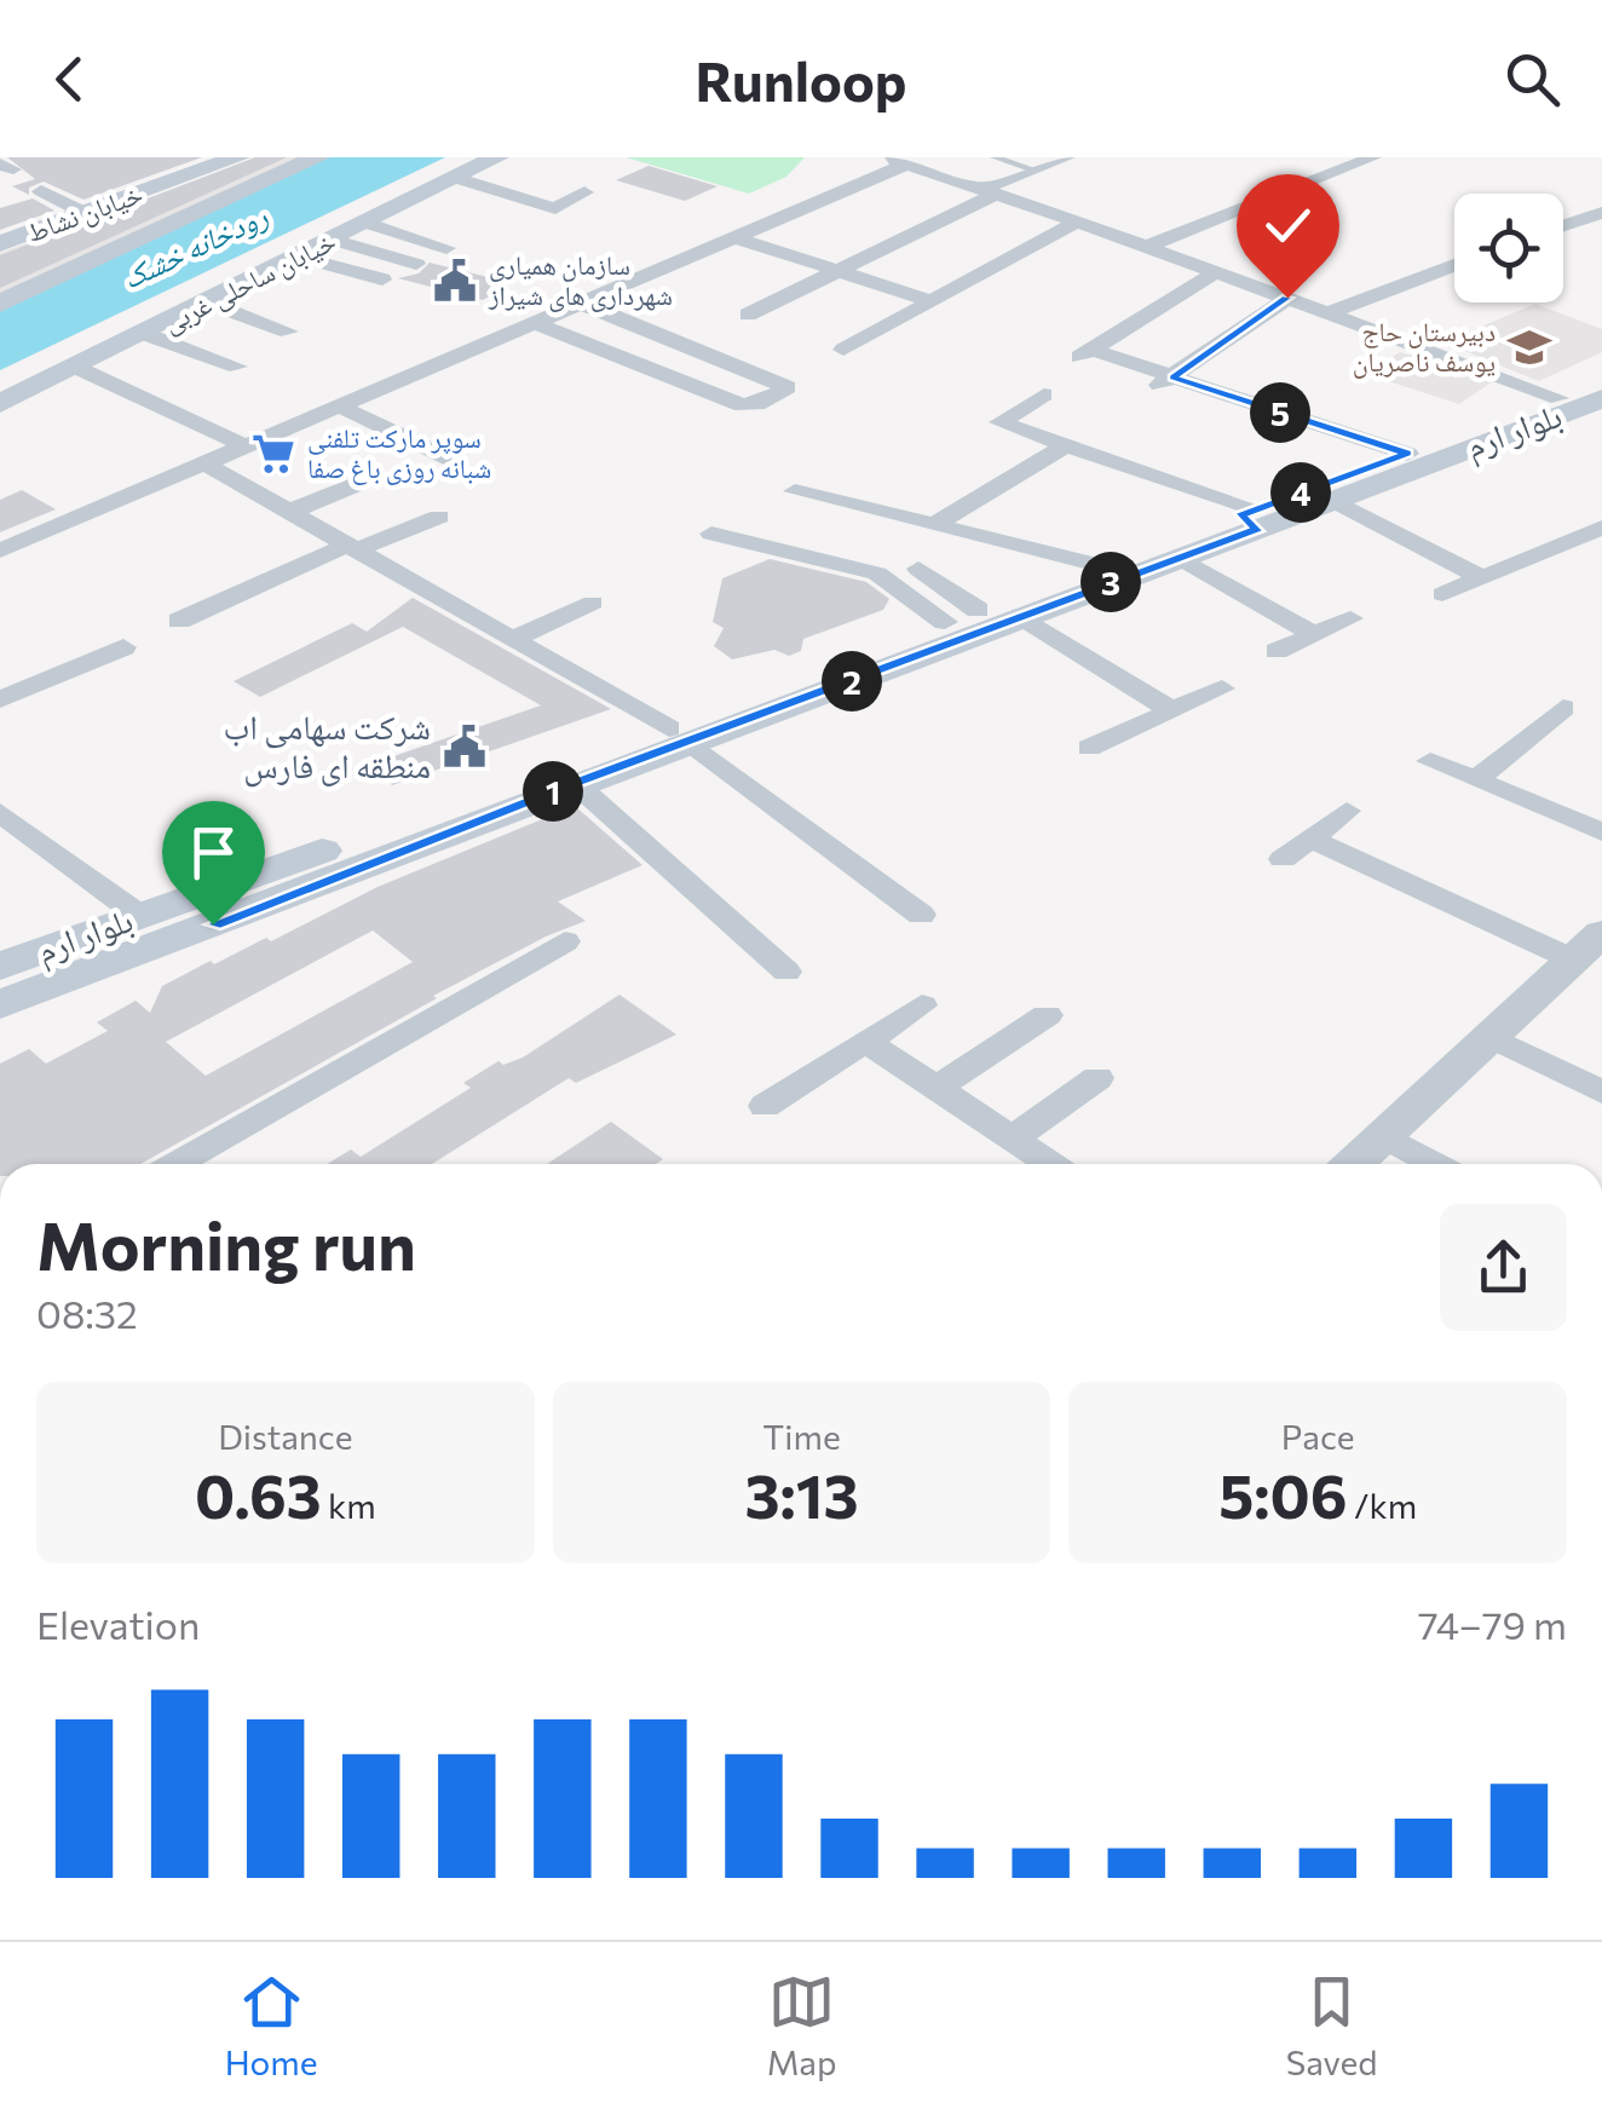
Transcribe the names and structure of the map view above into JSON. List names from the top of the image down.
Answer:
{
  "streets": {
    "main road": ["خیابان نشاط", "خیابان ساحلی غربی", "بلوار ارم"]
  },
  "water": ["رودخانه خشک"],
  "places": {
    "public building": ["سازمان همیاری شهرداری های شیراز", "شرکت سهامی اب منطقه ای فارس"],
    "school or university": ["دبیرستان حاج یوسف ناصریان"],
    "supermarket": ["سوپر مارکت تلفنی شبانه روزی باغ صفا"]
  },
  "page": {
    "header": "Runloop",
    "pins": [
      "5",
      "4",
      "3",
      "2",
      "1"
    ],
    "heading": ["Morning run", "08:32"],
    "stats": [
      ["Distance", "0.63 km"],
      ["Time", "3:13"],
      ["Pace", "5:06 /km"]
    ],
    "chart": ["Elevation", "74–79 m"],
    "tabs": ["Home", "Map", "Saved"]
  }
}
